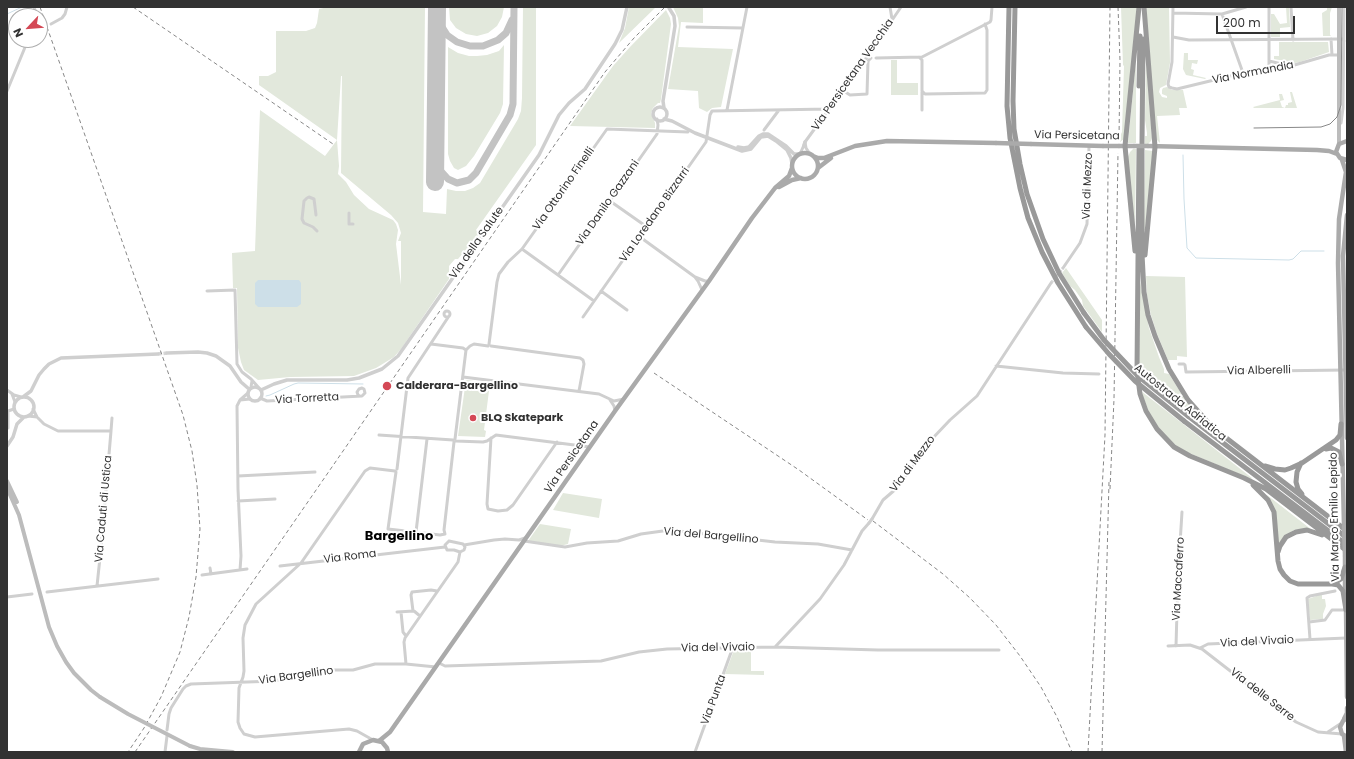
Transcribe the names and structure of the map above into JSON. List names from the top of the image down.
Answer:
{
  "streets": {
    "highway": ["Autostrada Adriatica"],
    "main road": ["Via Persicetana", "Via Marco Emilio Lepido"],
    "street": [
      "Via Normandia",
      "Via Persicetana Vecchia",
      "Via di Mezzo",
      "Via Ottorino Finelli",
      "Via Danilo Gazzani",
      "Via Loredano Bizzarri",
      "Via della Salute",
      "Via Alberelli",
      "Via Torretta",
      "Via Caduti di Ustica",
      "Via del Bargellino",
      "Via Roma",
      "Via Maccaferro",
      "Via del Vivaio",
      "Via Bargellino",
      "Via delle Serre",
      "Via Punta"
    ]
  },
  "crossings": [
    ["Via Persicetana Vecchia", "Via Persicetana"],
    ["Via Persicetana", "Via di Mezzo"],
    ["Via Persicetana", "Via del Bargellino"],
    ["Via Persicetana", "Via del Vivaio"],
    ["Via di Mezzo", "Via del Bargellino"],
    ["Via di Mezzo", "Via del Vivaio"],
    ["Via Ottorino Finelli", "Via Danilo Gazzani"],
    ["Via della Salute", "Via Torretta"],
    ["Via Alberelli", "Via Marco Emilio Lepido"],
    ["Via Marco Emilio Lepido", "Via del Vivaio"],
    ["Via Maccaferro", "Via del Vivaio"],
    ["Via del Vivaio", "Via Bargellino"],
    ["Via del Vivaio", "Via delle Serre"],
    ["Via del Vivaio", "Via Punta"]
  ],
  "districts": ["Bargellino"],
  "places": ["Calderara-Bargellino", "BLQ Skatepark"],
  "scale_bar": "200 m",
  "north": "bottom left"
}
